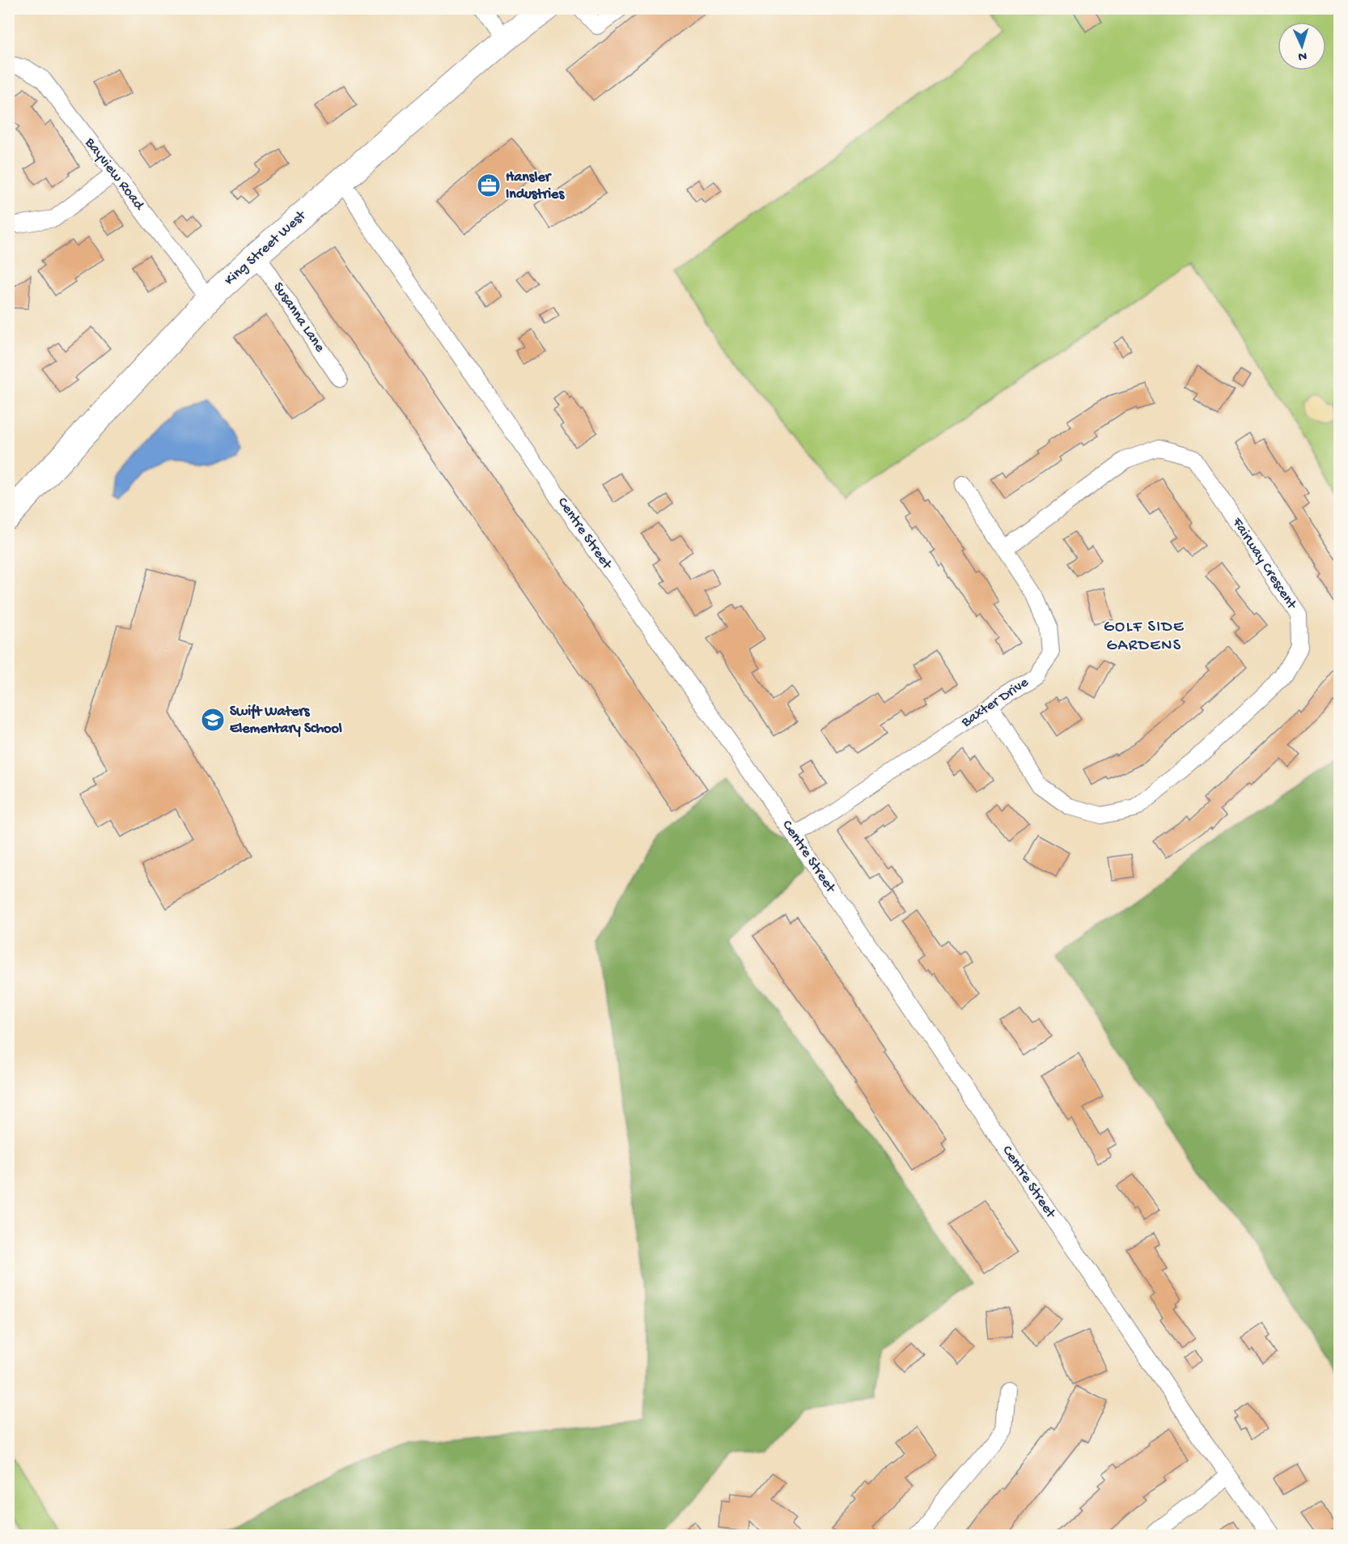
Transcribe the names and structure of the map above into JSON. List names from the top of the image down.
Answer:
{
  "streets": {
    "main road": ["King Street West"],
    "street": [
      "Bayview Road",
      "Susanna Lane",
      "Centre Street",
      "Fairway Crescent",
      "Baxter Drive"
    ]
  },
  "crossings": [
    ["Bayview Road", "King Street West"],
    ["King Street West", "Susanna Lane"],
    ["King Street West", "Centre Street"],
    ["Centre Street", "Baxter Drive"],
    ["Fairway Crescent", "Baxter Drive"]
  ],
  "districts": ["GOLF SIDE GARDENS"],
  "places": {
    "office": ["Hansler Industries"],
    "school or university": ["Swift Waters Elementary School"]
  },
  "north": "bottom"
}
